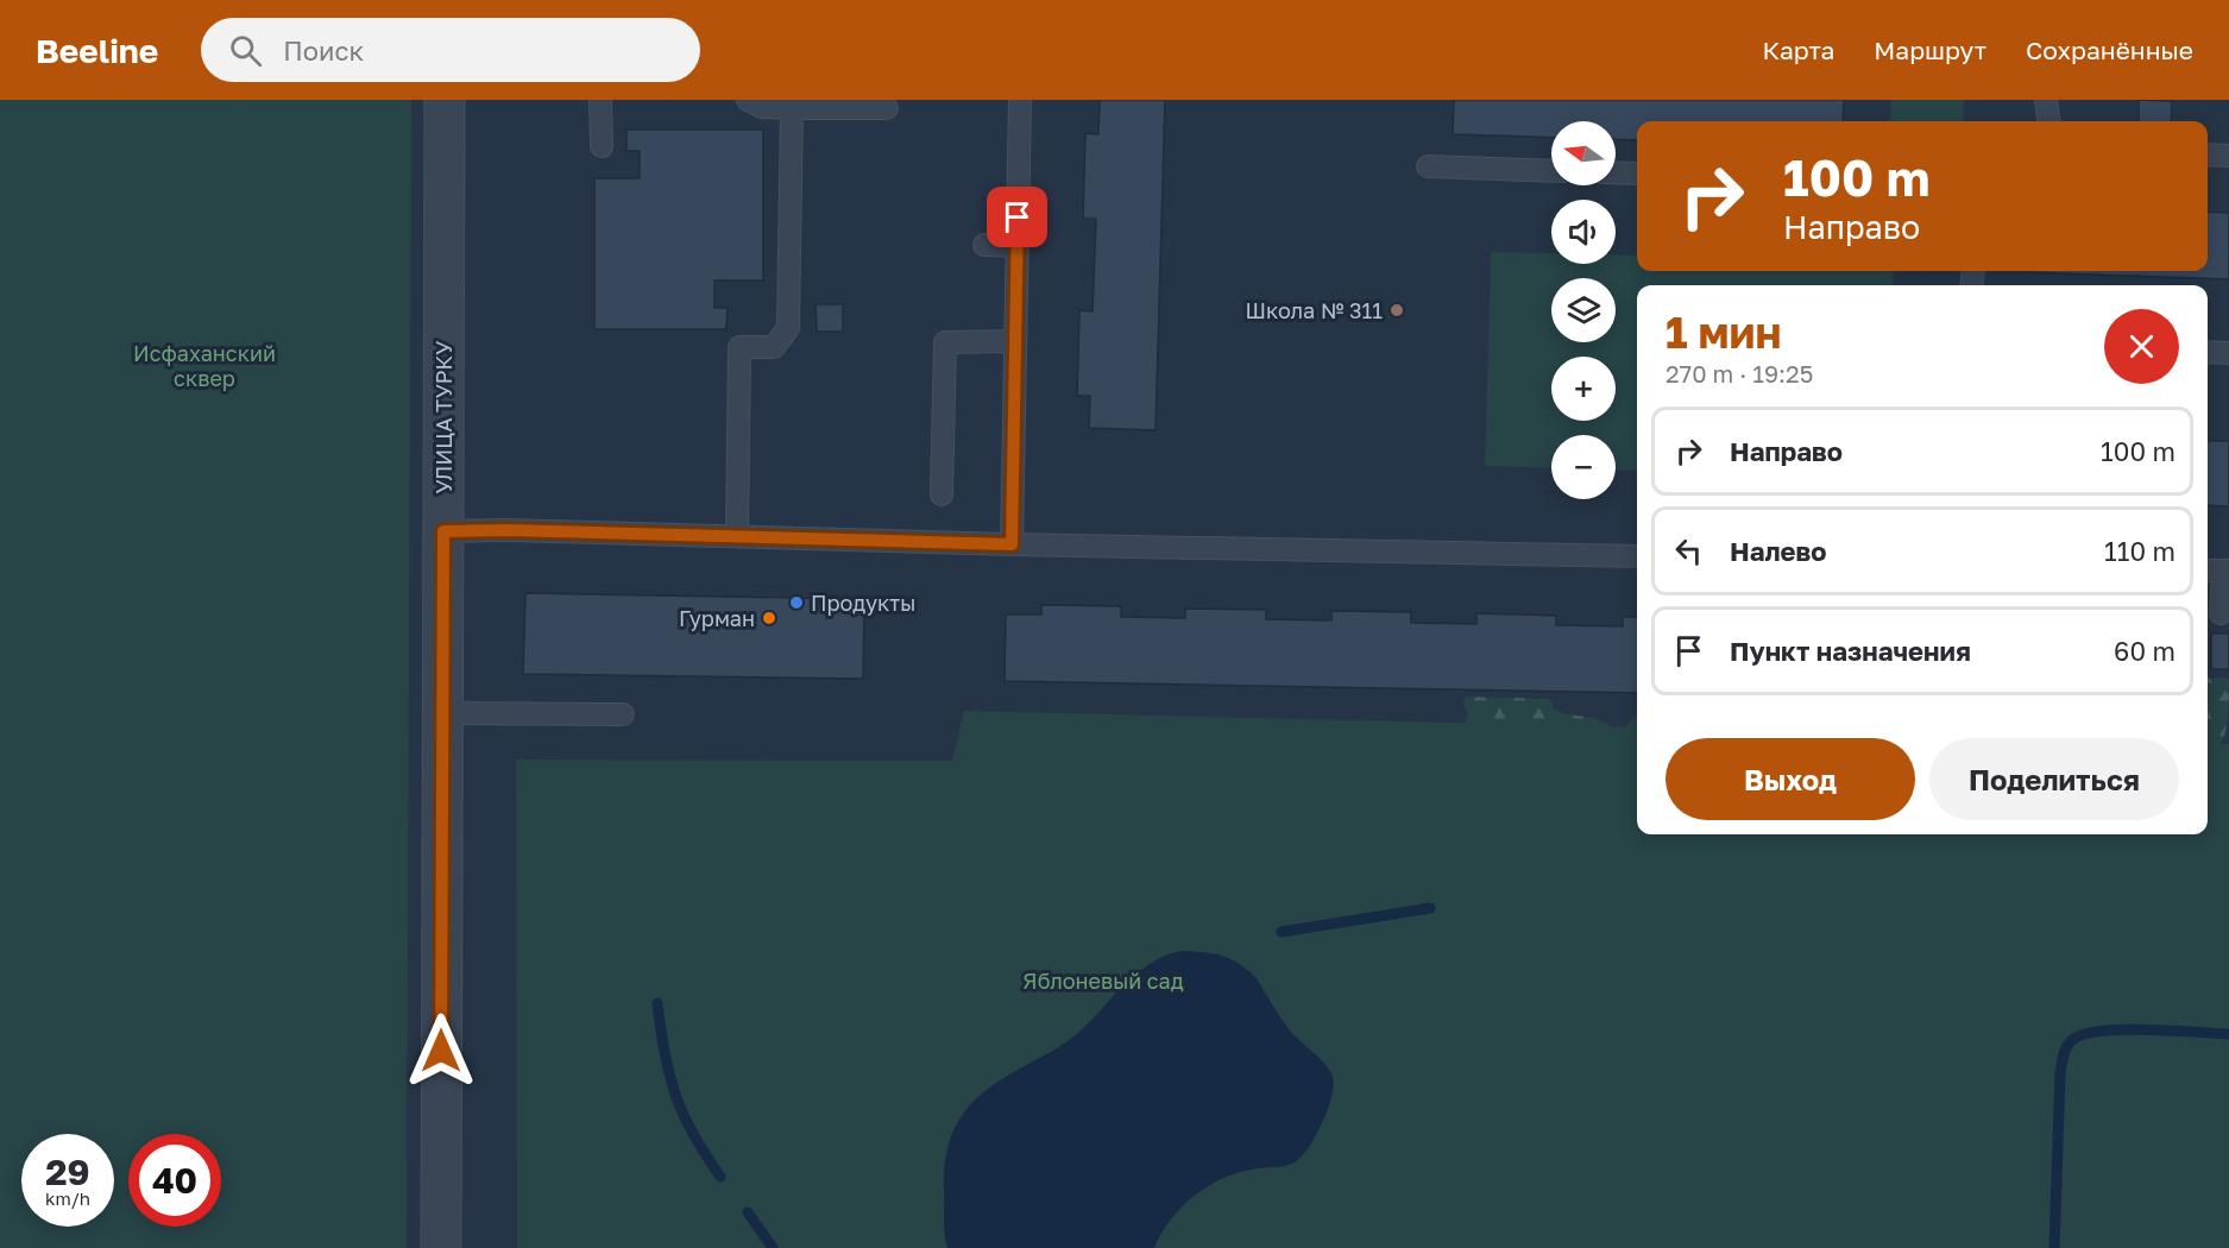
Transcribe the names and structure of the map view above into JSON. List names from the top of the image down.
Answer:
{
  "streets": {
    "street": ["УЛИЦА ТУРКУ"]
  },
  "parks": ["Исфаханский сквер", "Яблоневый сад"],
  "places": ["Школа № 311", "Продукты", "Гурман"],
  "north": "left",
  "page": {
    "header": "Beeline",
    "search": "Поиск",
    "nav": ["Карта", "Маршрут", "Сохранённые"],
    "map_buttons": ["+", "−"],
    "turn": ["100 m", "Направо"],
    "heading": ["1 мин", "270 m · 19:25"],
    "list": [
      {
        "name": "Направо",
        "value": "100 m"
      },
      {
        "name": "Налево",
        "value": "110 m"
      },
      {
        "name": "Пункт назначения",
        "value": "60 m"
      }
    ],
    "buttons": ["Выход", "Поделиться"],
    "speed": "29 km/h",
    "limit": "40"
  }
}
